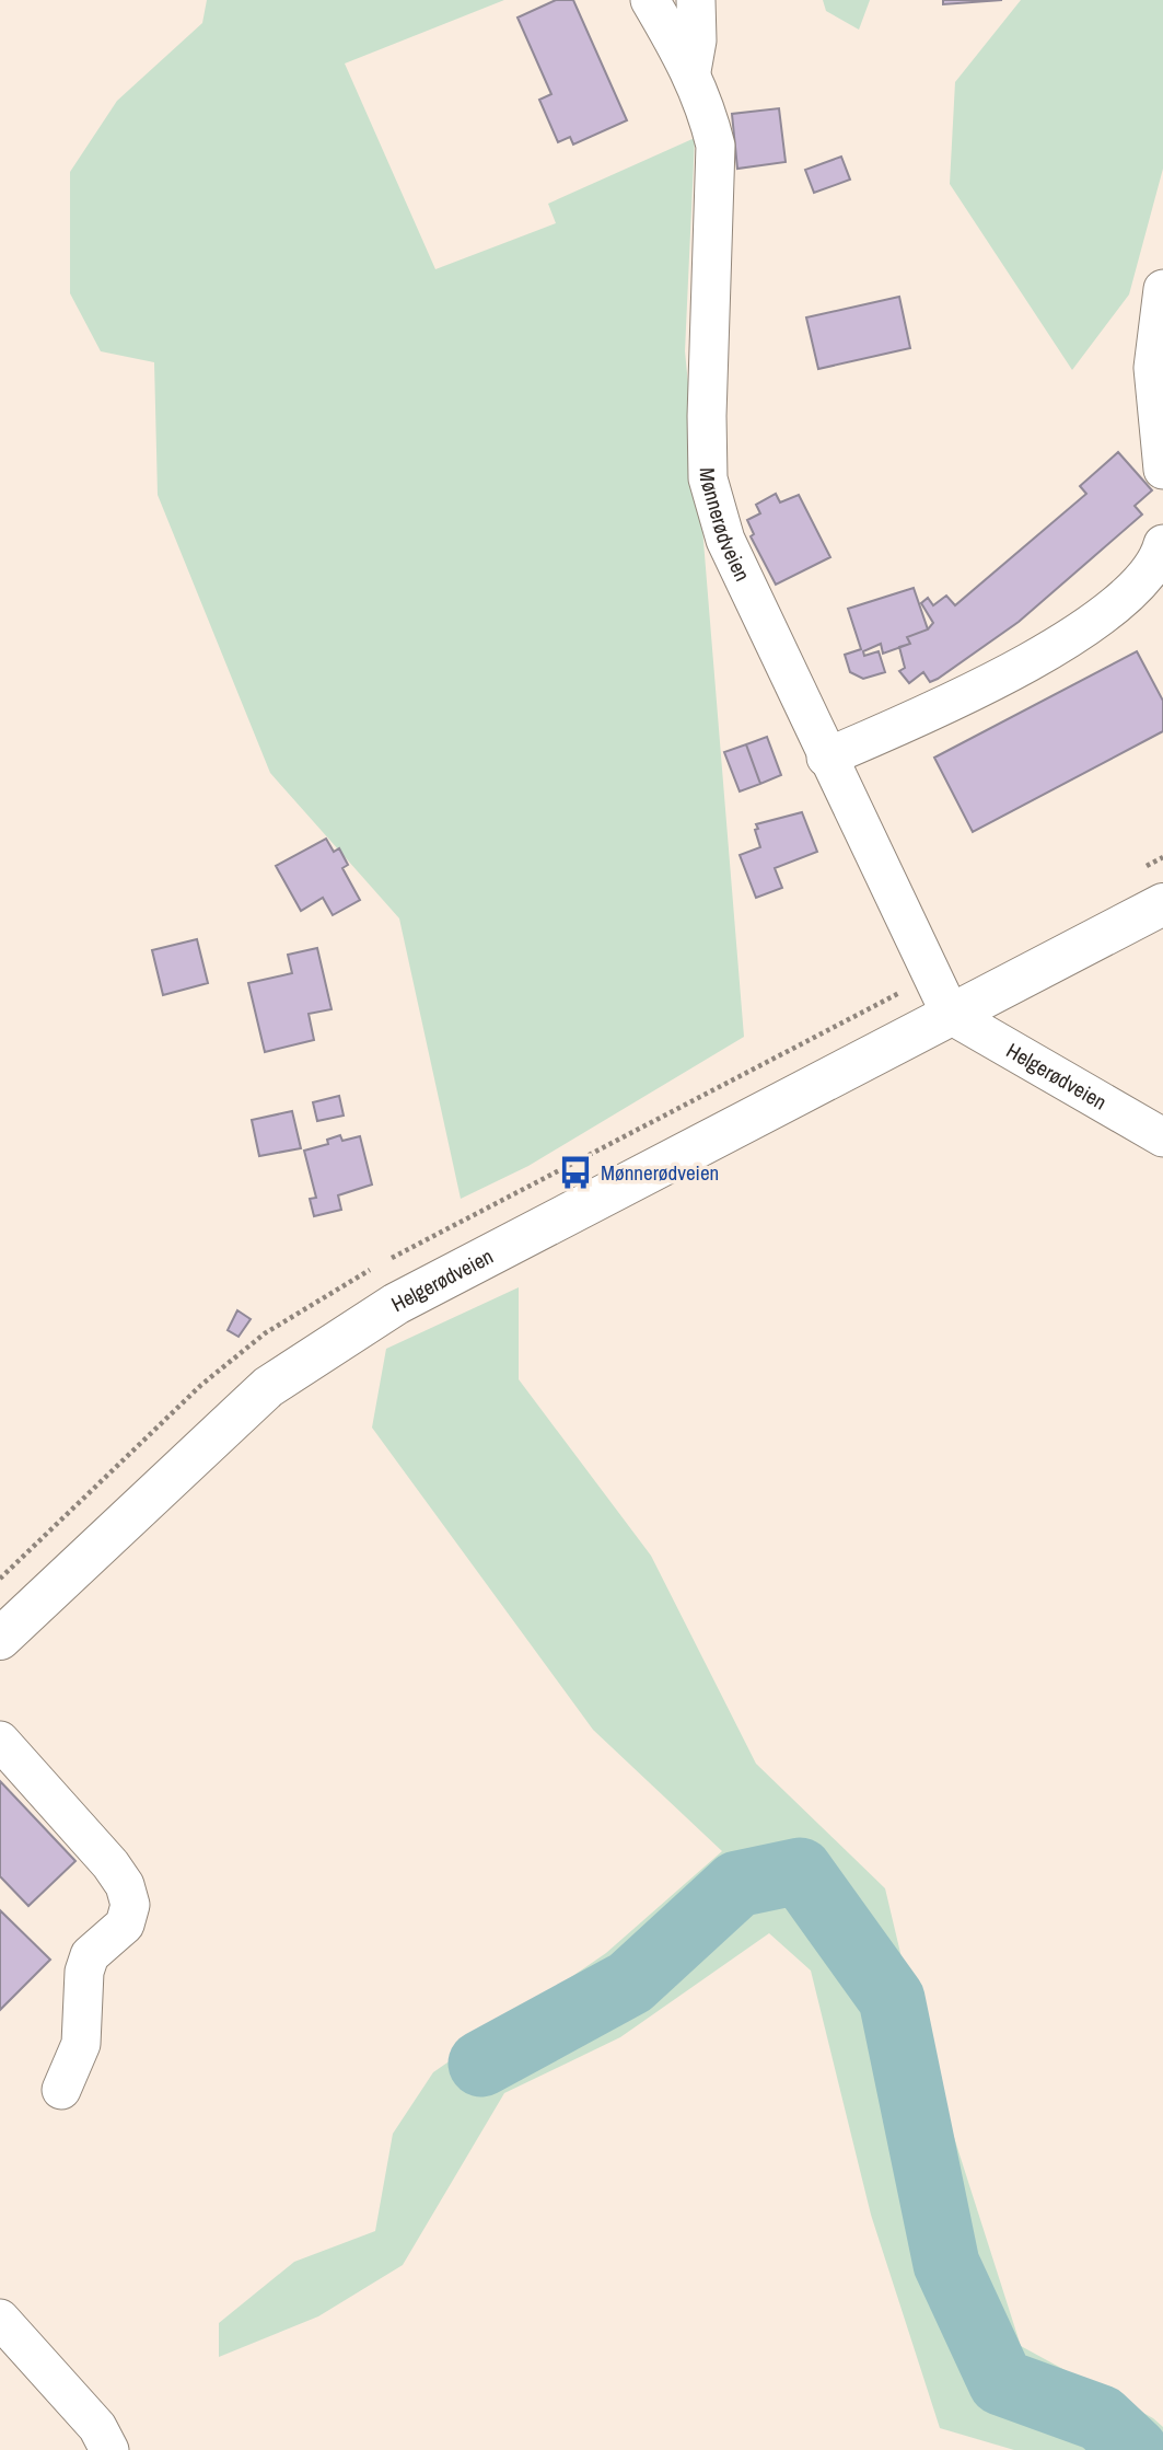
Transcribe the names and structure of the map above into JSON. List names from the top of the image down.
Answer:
{
  "streets": {
    "main road": ["Helgerødveien"],
    "street": ["Mønnerødveien"]
  },
  "crossings": [
    ["Mønnerødveien", "Helgerødveien"]
  ],
  "places": {
    "bus stop": ["Mønnerødveien"]
  }
}
